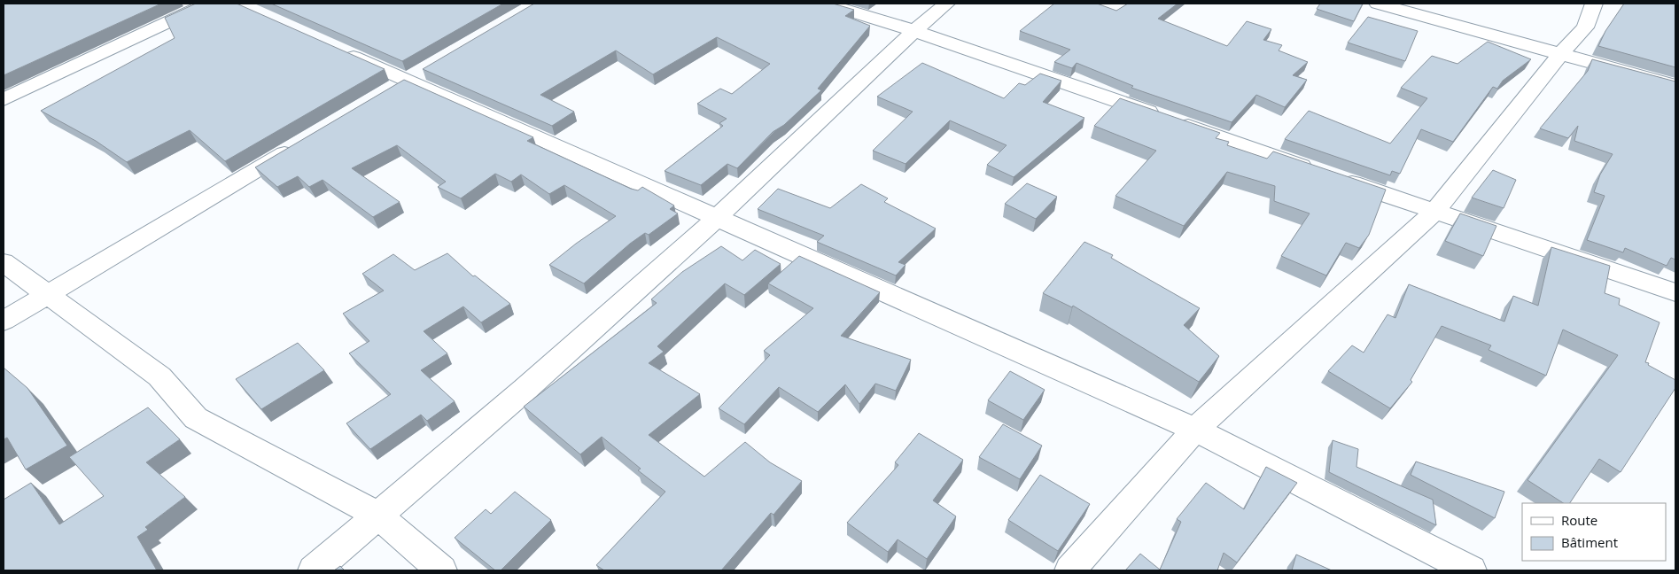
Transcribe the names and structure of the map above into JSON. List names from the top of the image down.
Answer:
{
  "legend": ["Route", "Bâtiment"]
}
